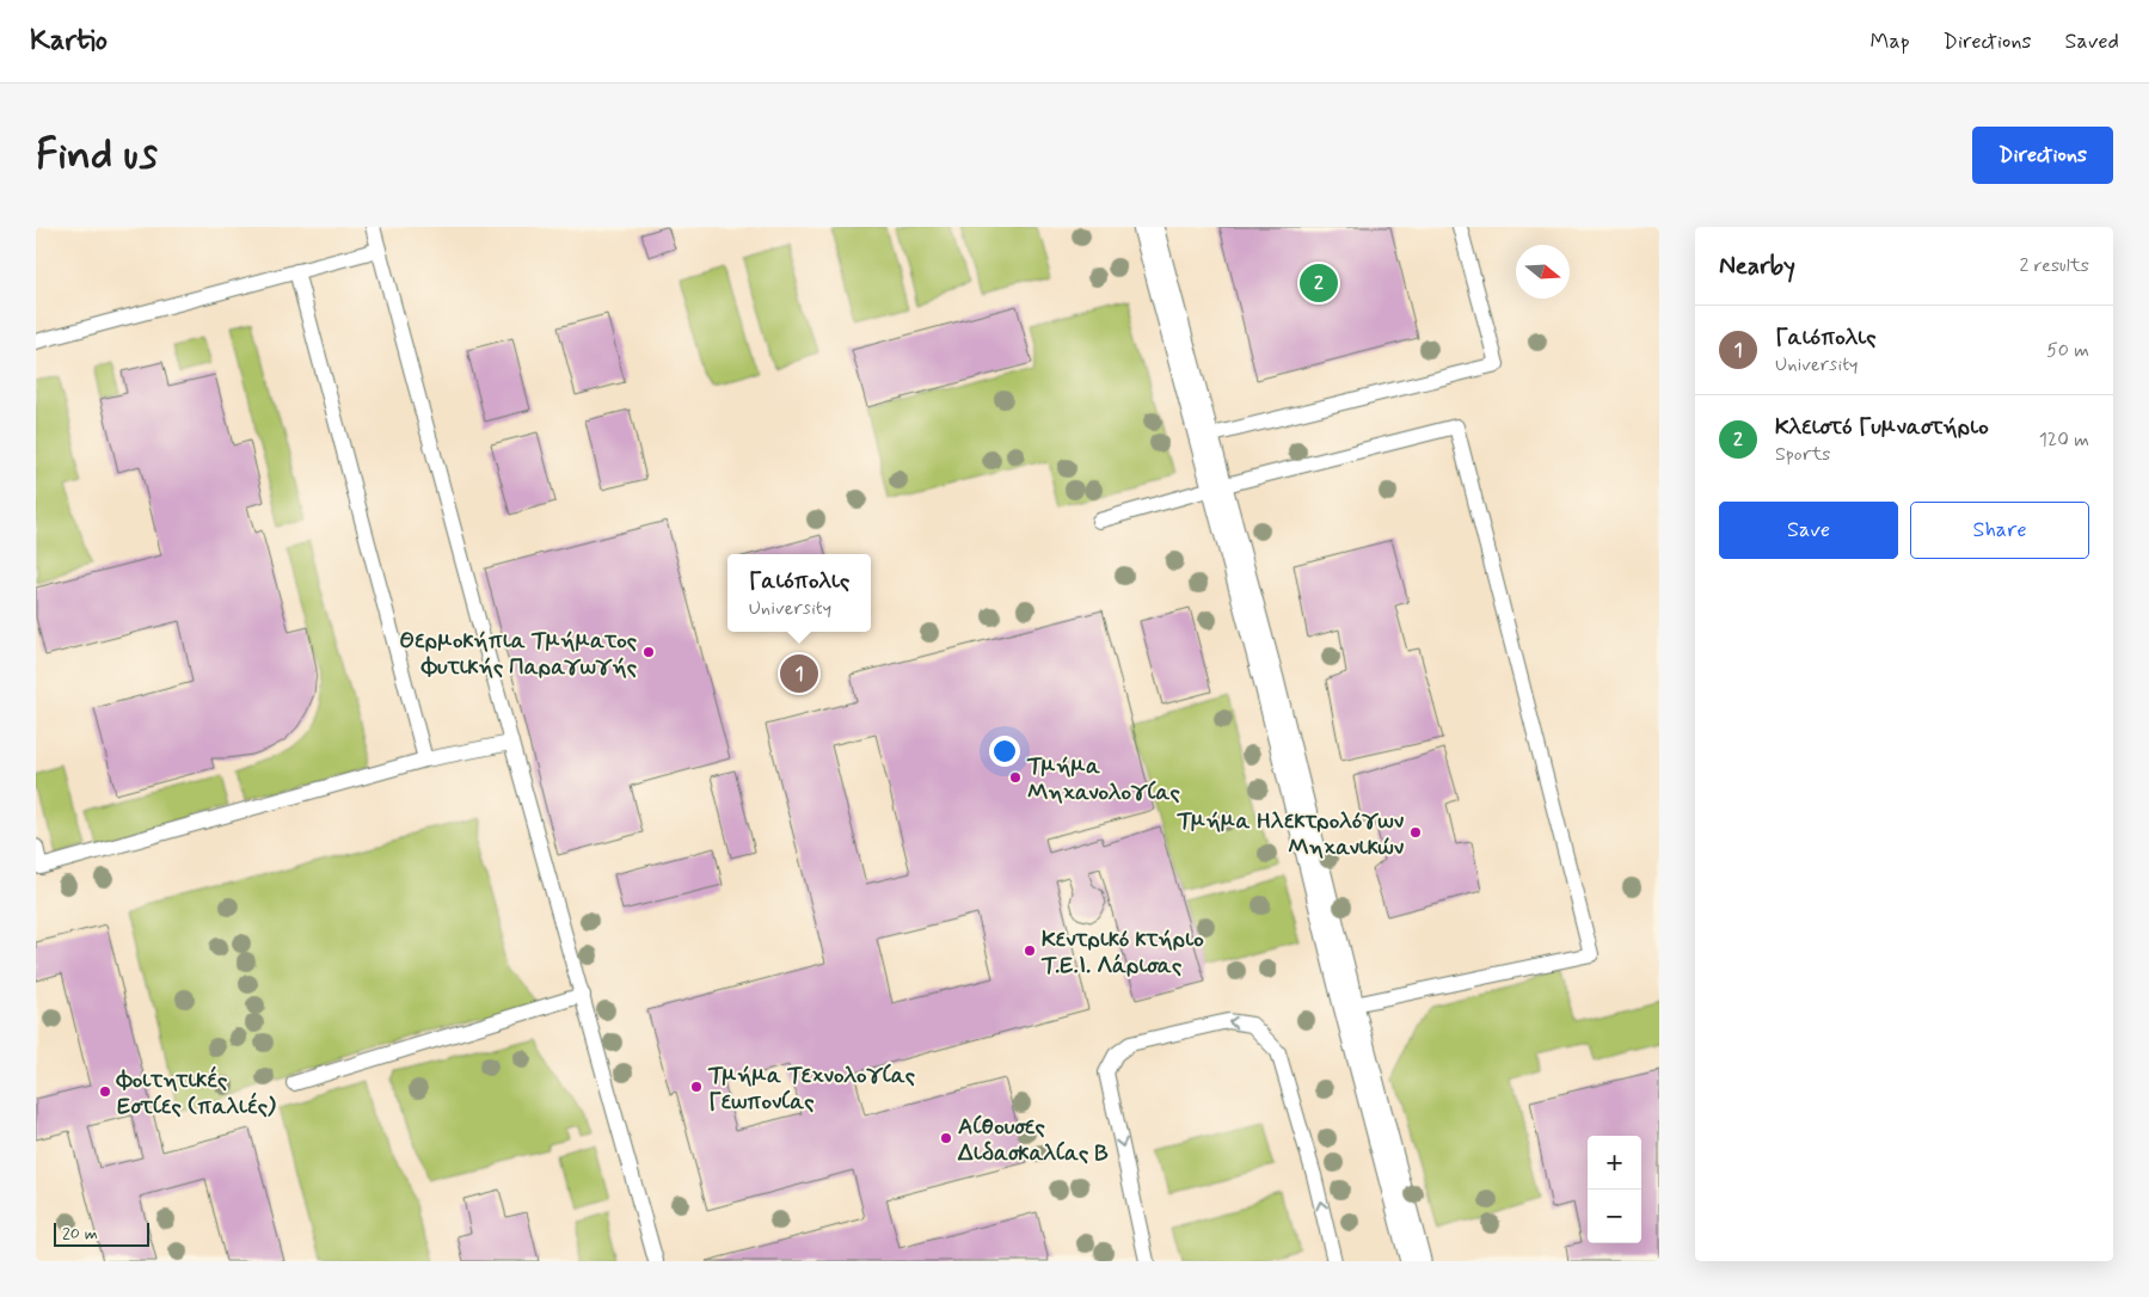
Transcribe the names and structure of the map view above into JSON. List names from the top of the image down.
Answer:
{
  "places": [
    "Θερμοκήπια Τμήματος Φυτικής Παραγωγής",
    "Τμήμα Μηχανολογίας",
    "Τμήμα Ηλεκτρολόγων Μηχανικών",
    "Κεντρικό κτήριο Τ.Ε.Ι. Λάρισας",
    "Τμήμα Τεχνολογίας Γεωπονίας",
    "Φοιτητικές Εστίες (παλιές)",
    "Αίθουσες Διδασκαλίας Β"
  ],
  "scale_bar": "20 m",
  "north": "right",
  "page": {
    "header": "Kartio",
    "nav": ["Map", "Directions", "Saved"],
    "buttons": [
      "Directions",
      ["Save", "Share"]
    ],
    "title": "Find us",
    "heading": ["Nearby", "2 results"],
    "pins": ["2", "1"],
    "list": [
      {
        "mark": "1",
        "name": "Γαιόπολις",
        "note": "University",
        "value": "50 m"
      },
      {
        "mark": "2",
        "name": "Κλειστό Γυμναστήριο",
        "note": "Sports",
        "value": "120 m"
      }
    ],
    "popup": ["Γαιόπολις", "University"],
    "map_buttons": ["+", "−"],
    "scale": "20 m"
  }
}
